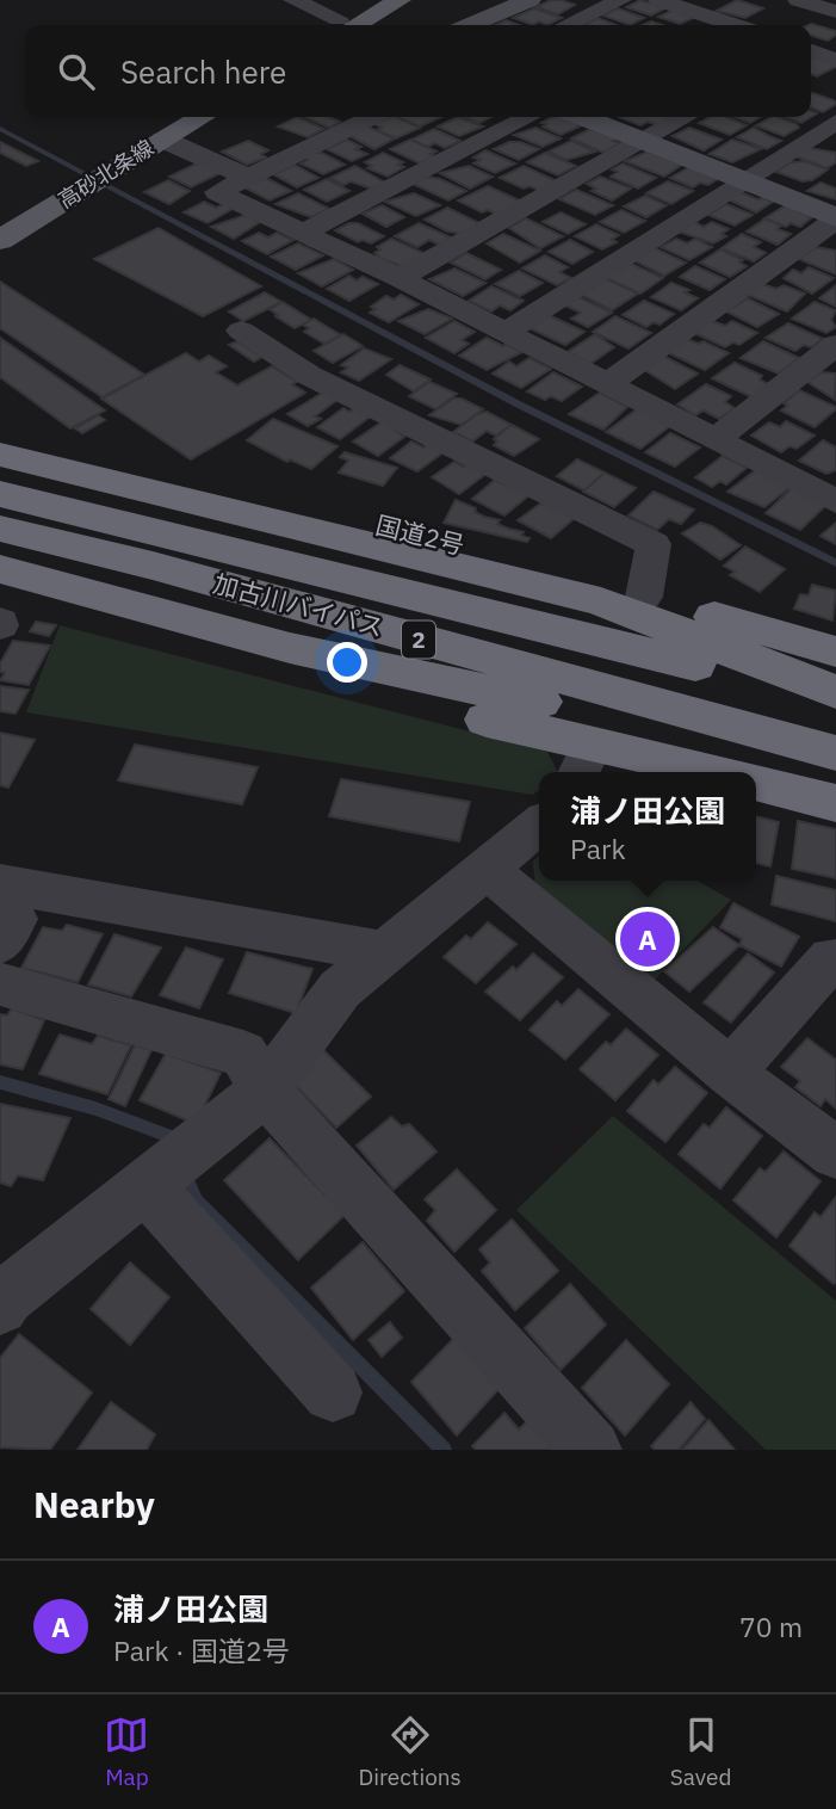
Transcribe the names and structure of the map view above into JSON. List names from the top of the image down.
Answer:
{
  "streets": {
    "highway": ["国道2号", "加古川バイパス", "2"],
    "main road": ["高砂北条線"]
  },
  "page": {
    "search": "Search here",
    "popup": ["浦ノ田公園", "Park"],
    "pins": "A",
    "heading": "Nearby",
    "list": [
      {
        "mark": "A",
        "name": "浦ノ田公園",
        "note": "Park · 国道2号",
        "value": "70 m"
      }
    ],
    "nav": ["Map", "Directions", "Saved"]
  }
}
